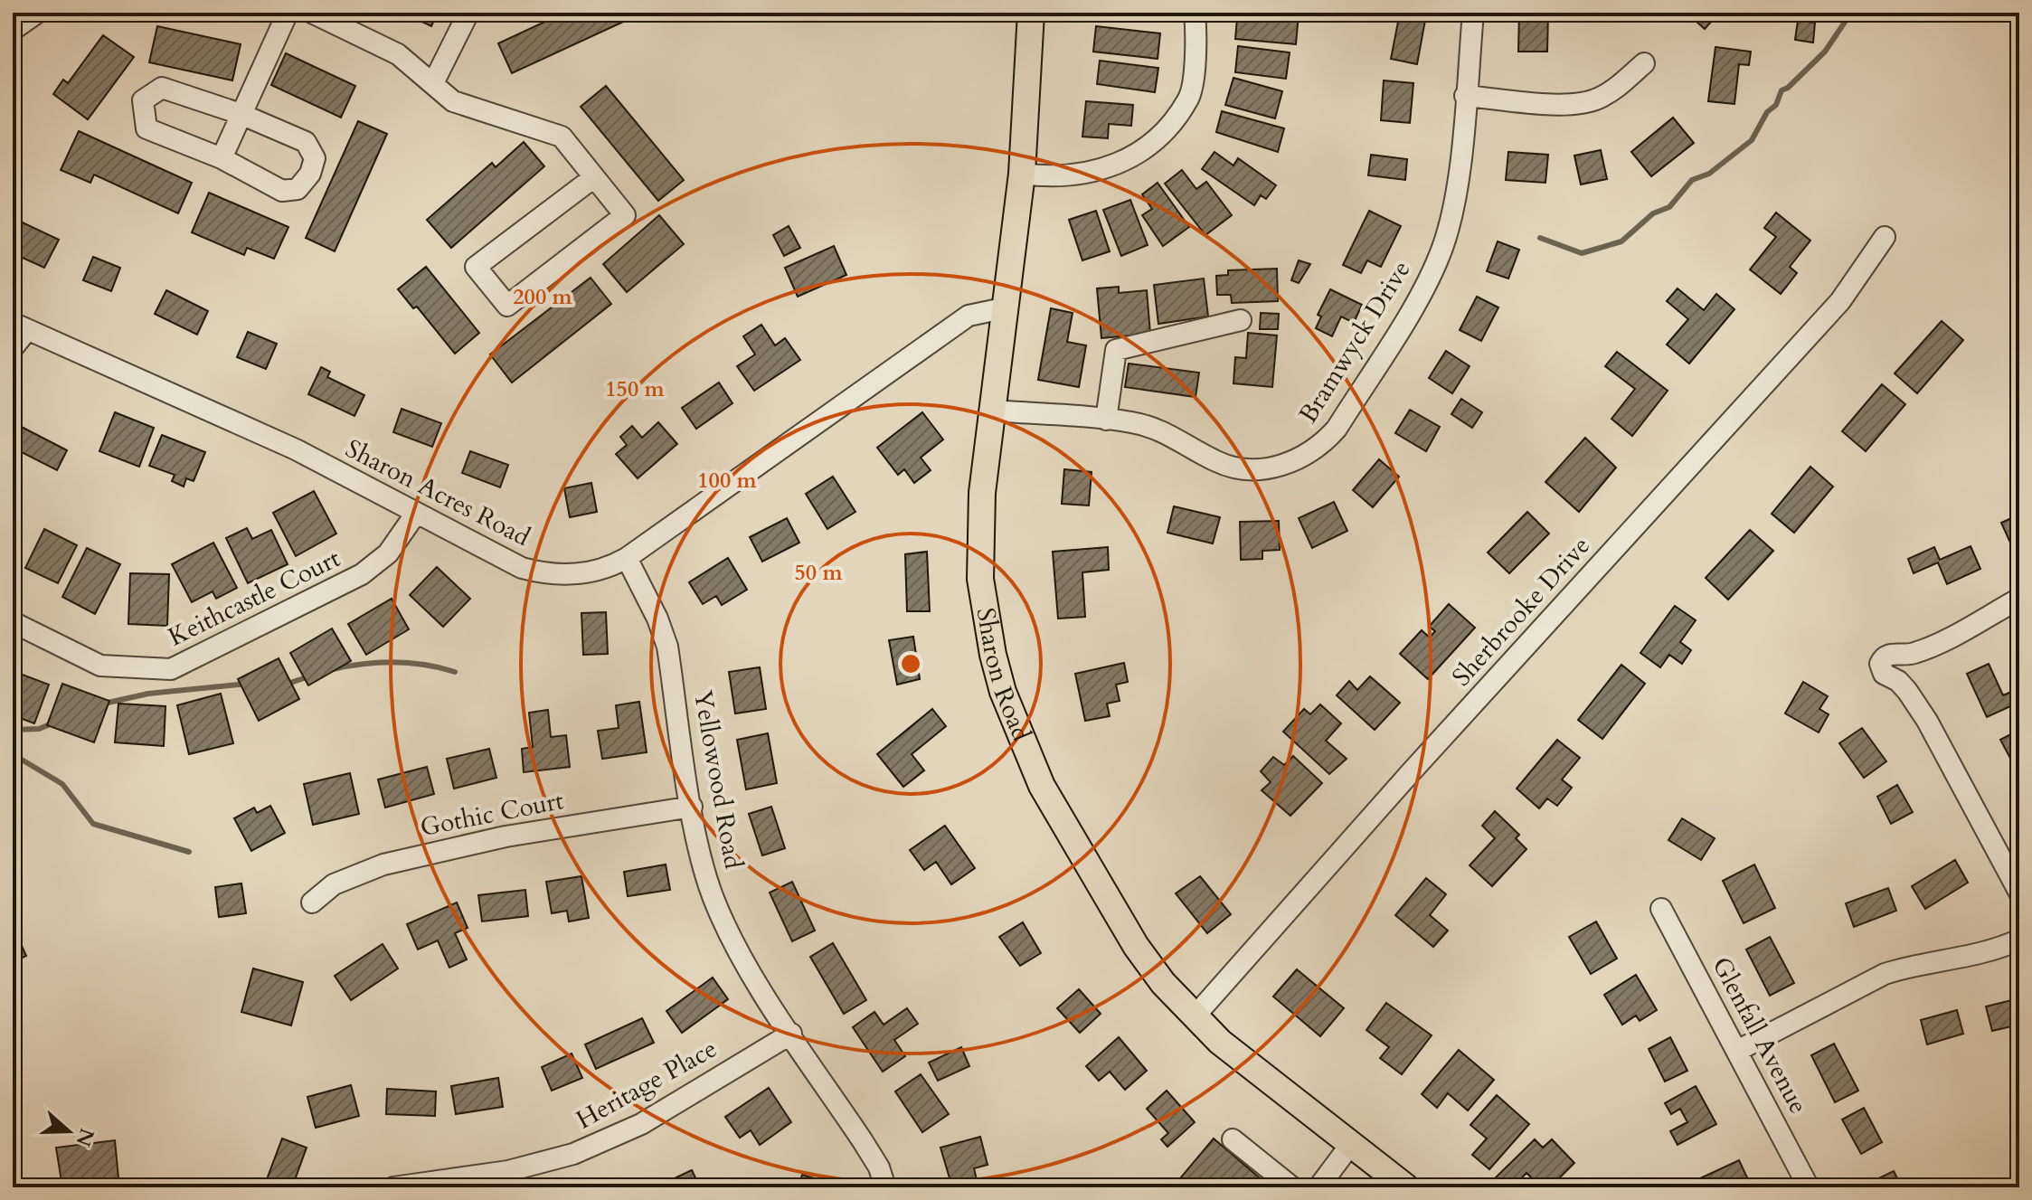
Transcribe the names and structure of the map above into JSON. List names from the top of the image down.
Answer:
{
  "streets": {
    "main road": ["Sharon Road"],
    "street": [
      "Bramwyck Drive",
      "Sharon Acres Road",
      "Keithcastle Court",
      "Sherbrooke Drive",
      "Yellowood Road",
      "Gothic Court",
      "Glenfall Avenue",
      "Heritage Place"
    ]
  },
  "crossings": [
    ["Bramwyck Drive", "Sharon Road"],
    ["Sharon Acres Road", "Keithcastle Court"],
    ["Sharon Acres Road", "Sharon Road"],
    ["Sharon Acres Road", "Yellowood Road"],
    ["Sherbrooke Drive", "Sharon Road"],
    ["Yellowood Road", "Gothic Court"],
    ["Yellowood Road", "Heritage Place"]
  ],
  "north": "right",
  "rings": [
    "200 m",
    "150 m",
    "100 m",
    "50 m"
  ]
}
